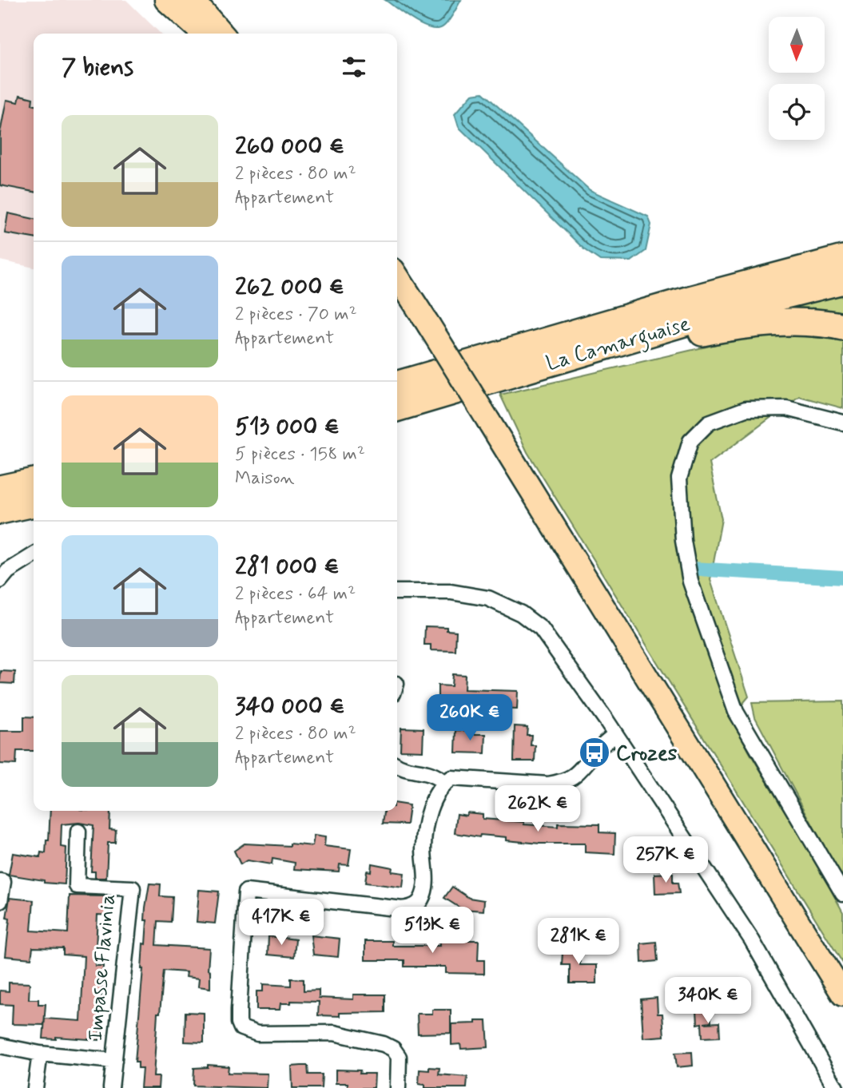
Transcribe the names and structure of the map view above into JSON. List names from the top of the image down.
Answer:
{
  "streets": {
    "highway": ["La Camarguaise"],
    "street": ["Impasse Flavinia"]
  },
  "places": {
    "bus stop": ["Crozes"]
  },
  "north": "bottom",
  "page": {
    "heading": "7 biens",
    "list": [
      {
        "name": "260 000 €",
        "note": "2 pièces · 80 m² · Appartement"
      },
      {
        "name": "262 000 €",
        "note": "2 pièces · 70 m² · Appartement"
      },
      {
        "name": "513 000 €",
        "note": "5 pièces · 158 m² · Maison"
      },
      {
        "name": "281 000 €",
        "note": "2 pièces · 64 m² · Appartement"
      },
      {
        "name": "340 000 €",
        "note": "2 pièces · 80 m² · Appartement"
      }
    ],
    "price": [
      "260K €",
      "262K €",
      "257K €",
      "417K €",
      "513K €",
      "281K €",
      "340K €"
    ]
  }
}
